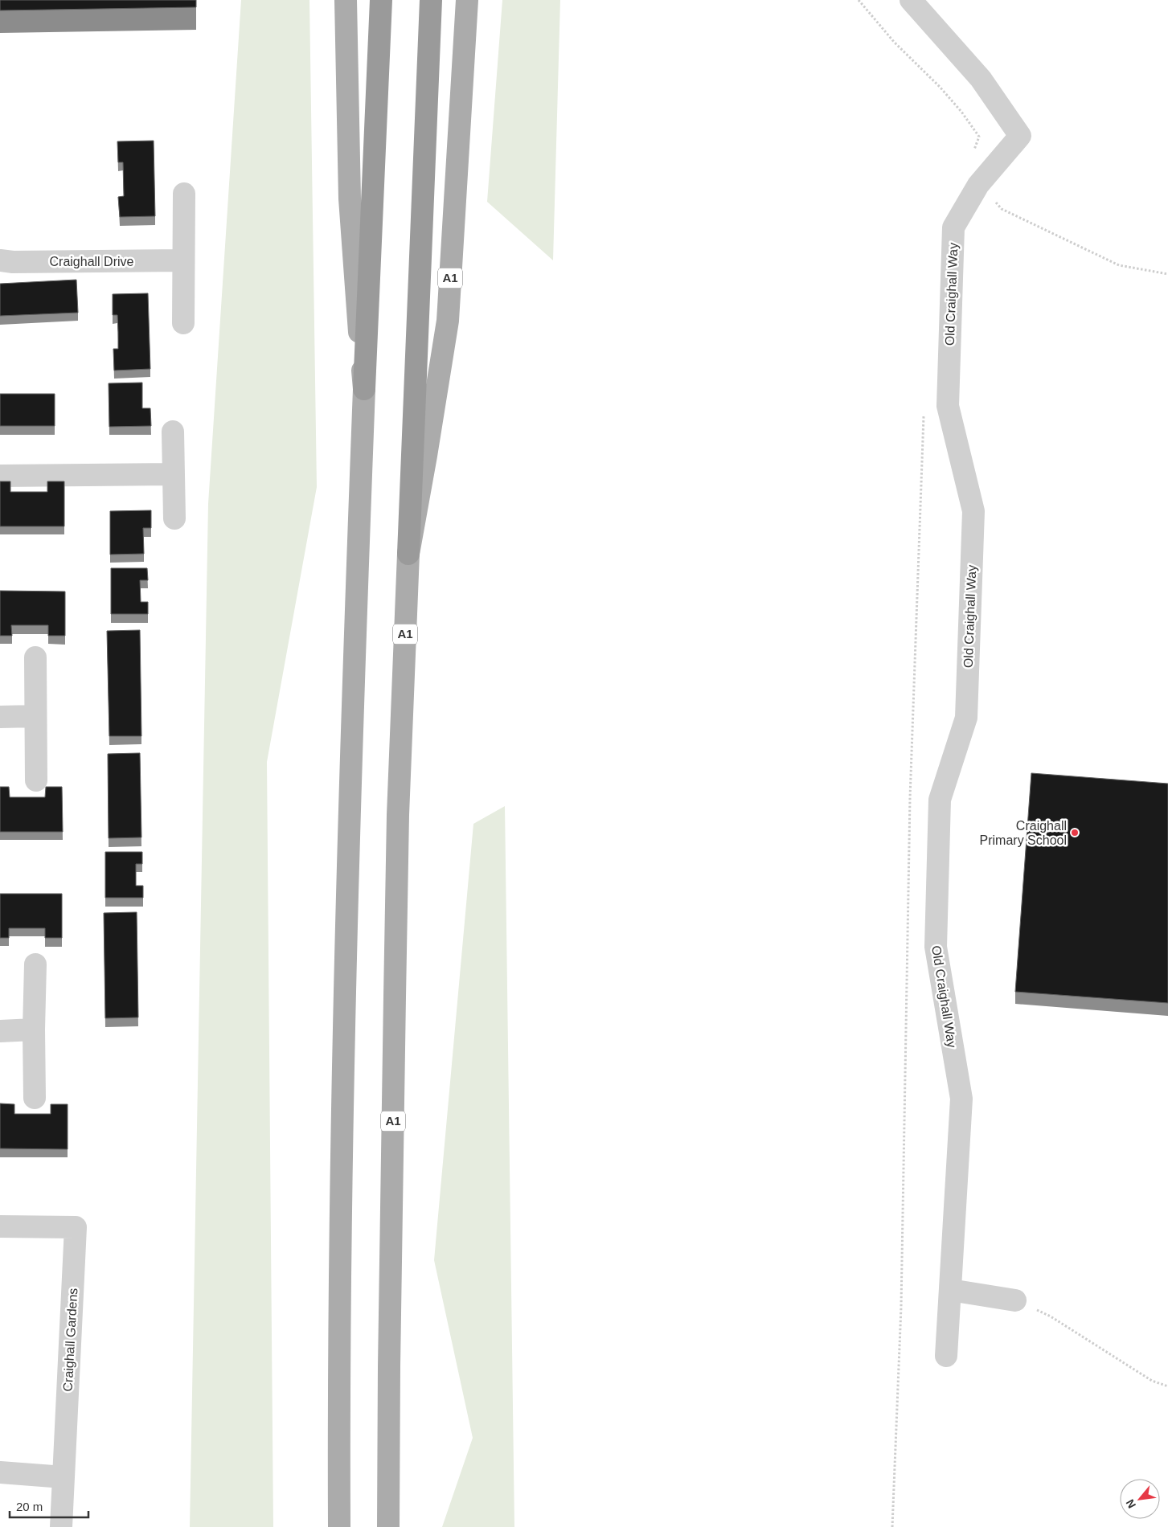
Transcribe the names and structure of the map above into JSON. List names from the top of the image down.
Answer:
{
  "streets": {
    "highway": ["A1"],
    "street": ["Craighall Drive", "Old Craighall Way", "Craighall Gardens"]
  },
  "places": ["Craighall Primary School"],
  "scale_bar": "20 m",
  "north": "bottom left"
}
